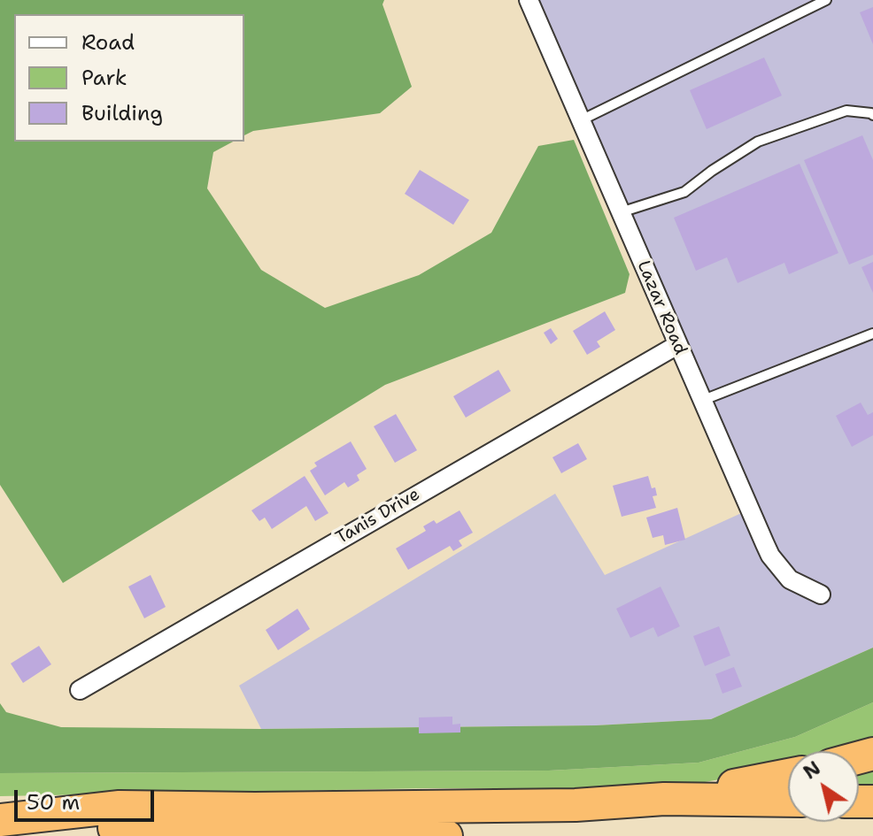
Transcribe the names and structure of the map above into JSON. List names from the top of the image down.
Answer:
{
  "streets": {
    "street": ["Lazar Road", "Tanis Drive"]
  },
  "crossings": [
    ["Lazar Road", "Tanis Drive"]
  ],
  "legend": ["Road", "Park", "Building"],
  "scale_bar": "50 m",
  "north": "top left"
}
